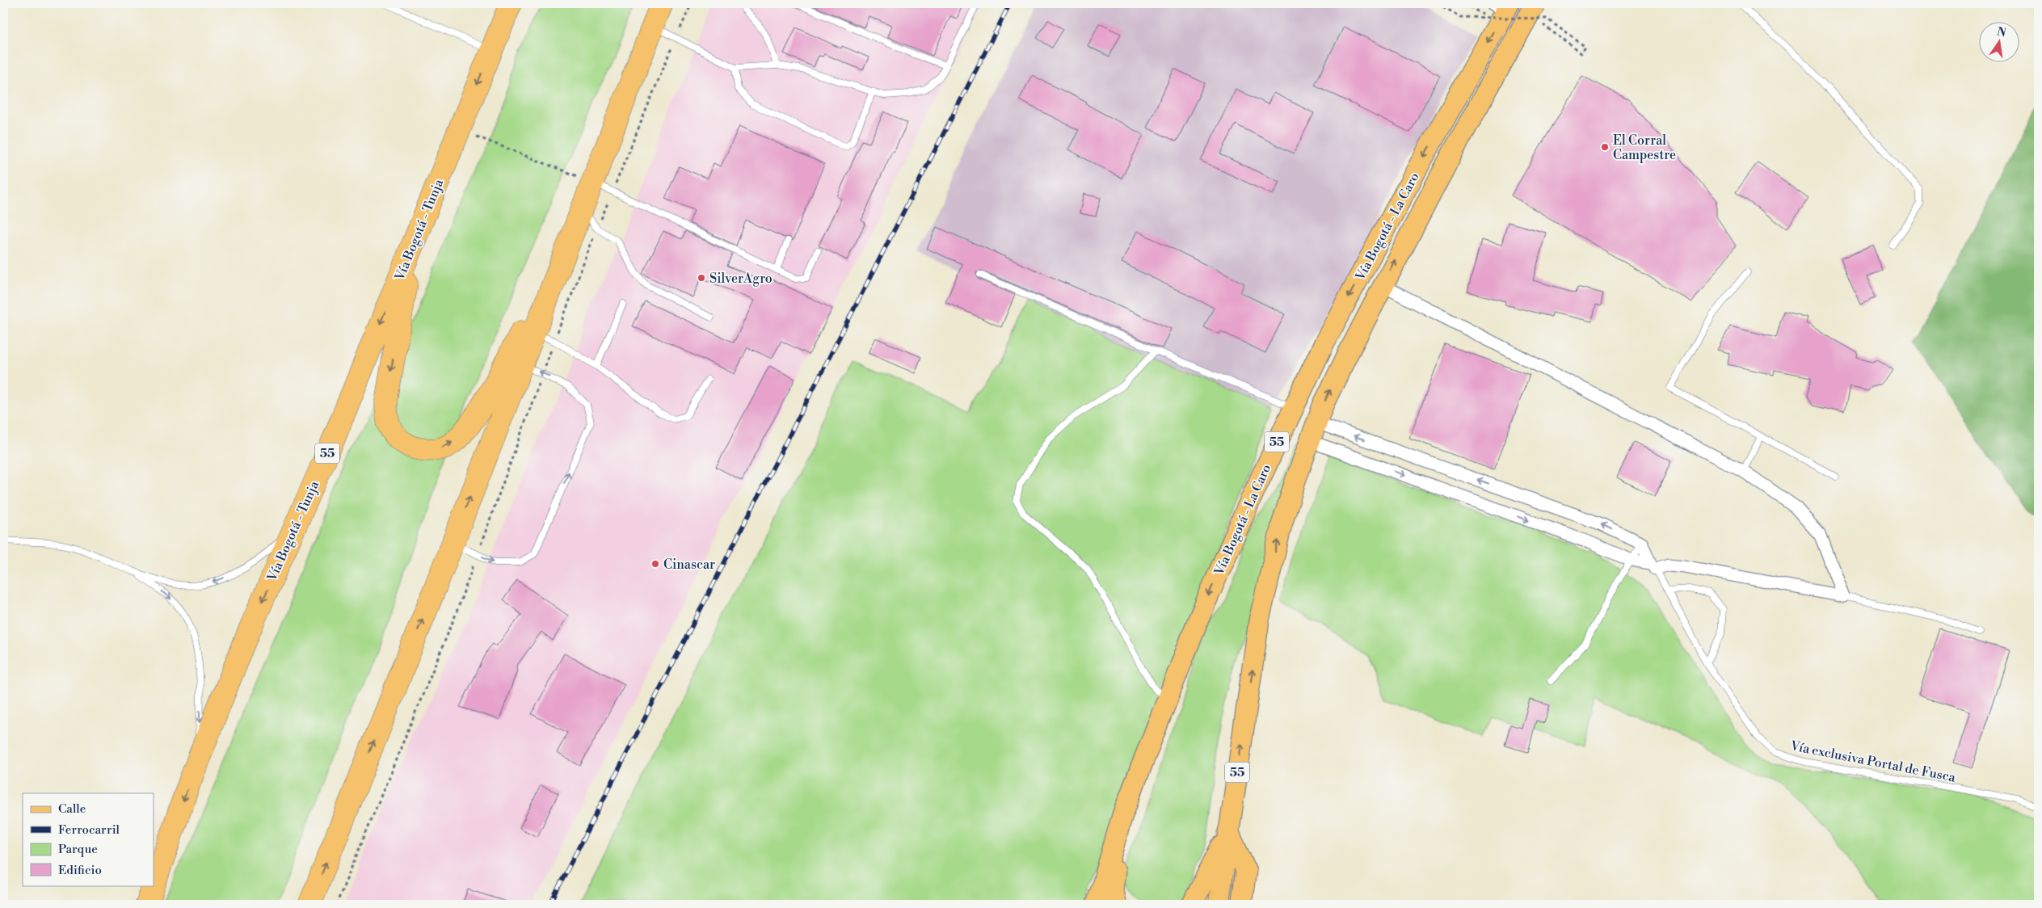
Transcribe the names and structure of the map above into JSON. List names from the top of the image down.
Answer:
{
  "streets": {
    "highway": ["Vía Bogotá - Tunja", "55"],
    "main road": ["Vía Bogotá - La Caro"],
    "lane": ["Vía exclusiva Portal de Fusca"]
  },
  "places": ["El Corral Campestre", "SilverAgro", "Cinascar"],
  "legend": [
    "Calle",
    "Ferrocarril",
    "Parque",
    "Edificio"
  ],
  "north": "top"
}
